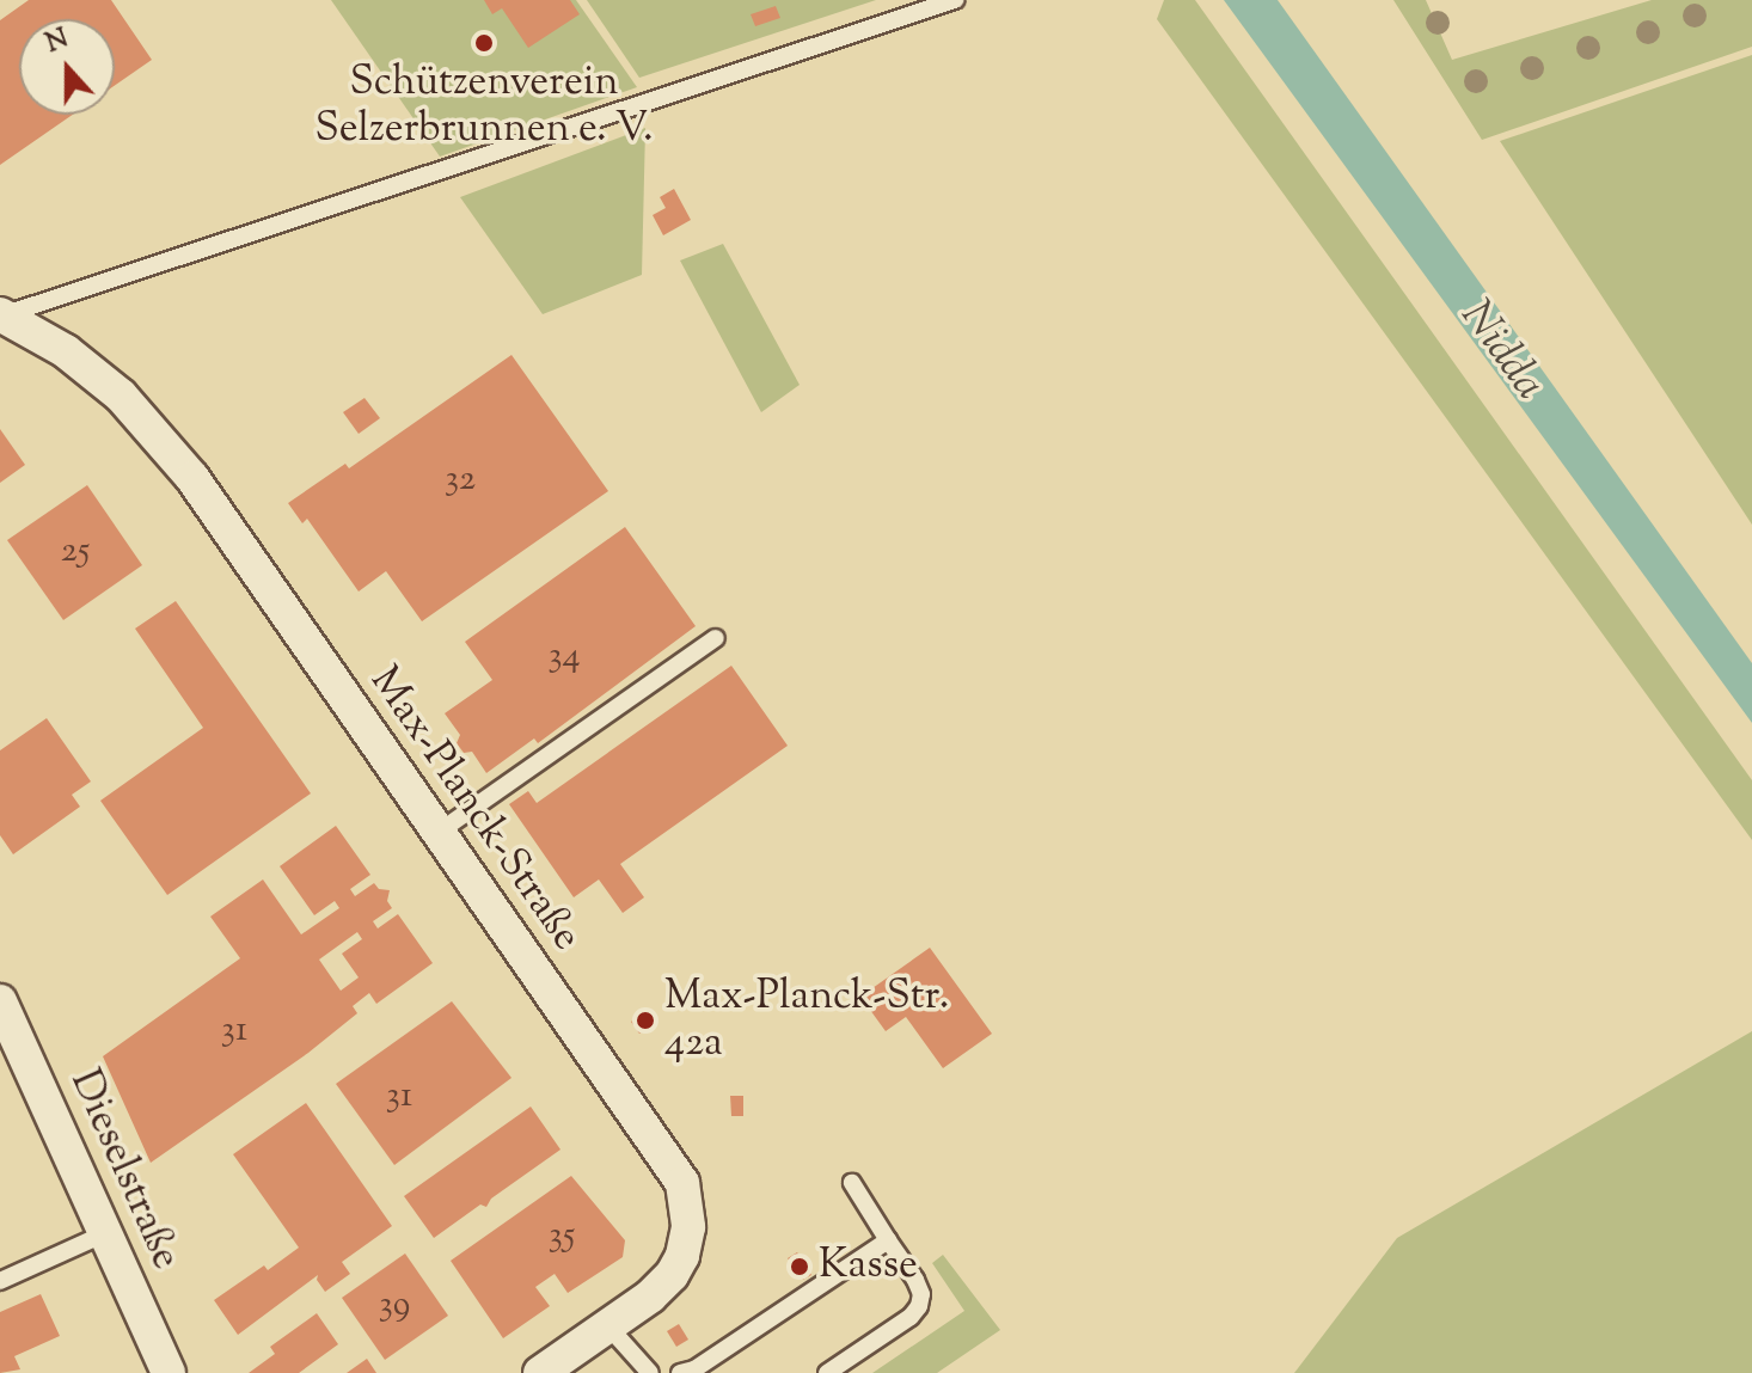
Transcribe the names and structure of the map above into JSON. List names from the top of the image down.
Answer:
{
  "streets": {
    "street": ["Max-Planck-Straße", "Dieselstraße"]
  },
  "water": ["Nidda"],
  "places": ["Schützenverein Selzerbrunnen e. V.", "Max-Planck-Str. 42a", "Kasse"],
  "house_numbers": [
    "32",
    "25",
    "34",
    "31",
    "31",
    "35",
    "39"
  ],
  "north": "top"
}
